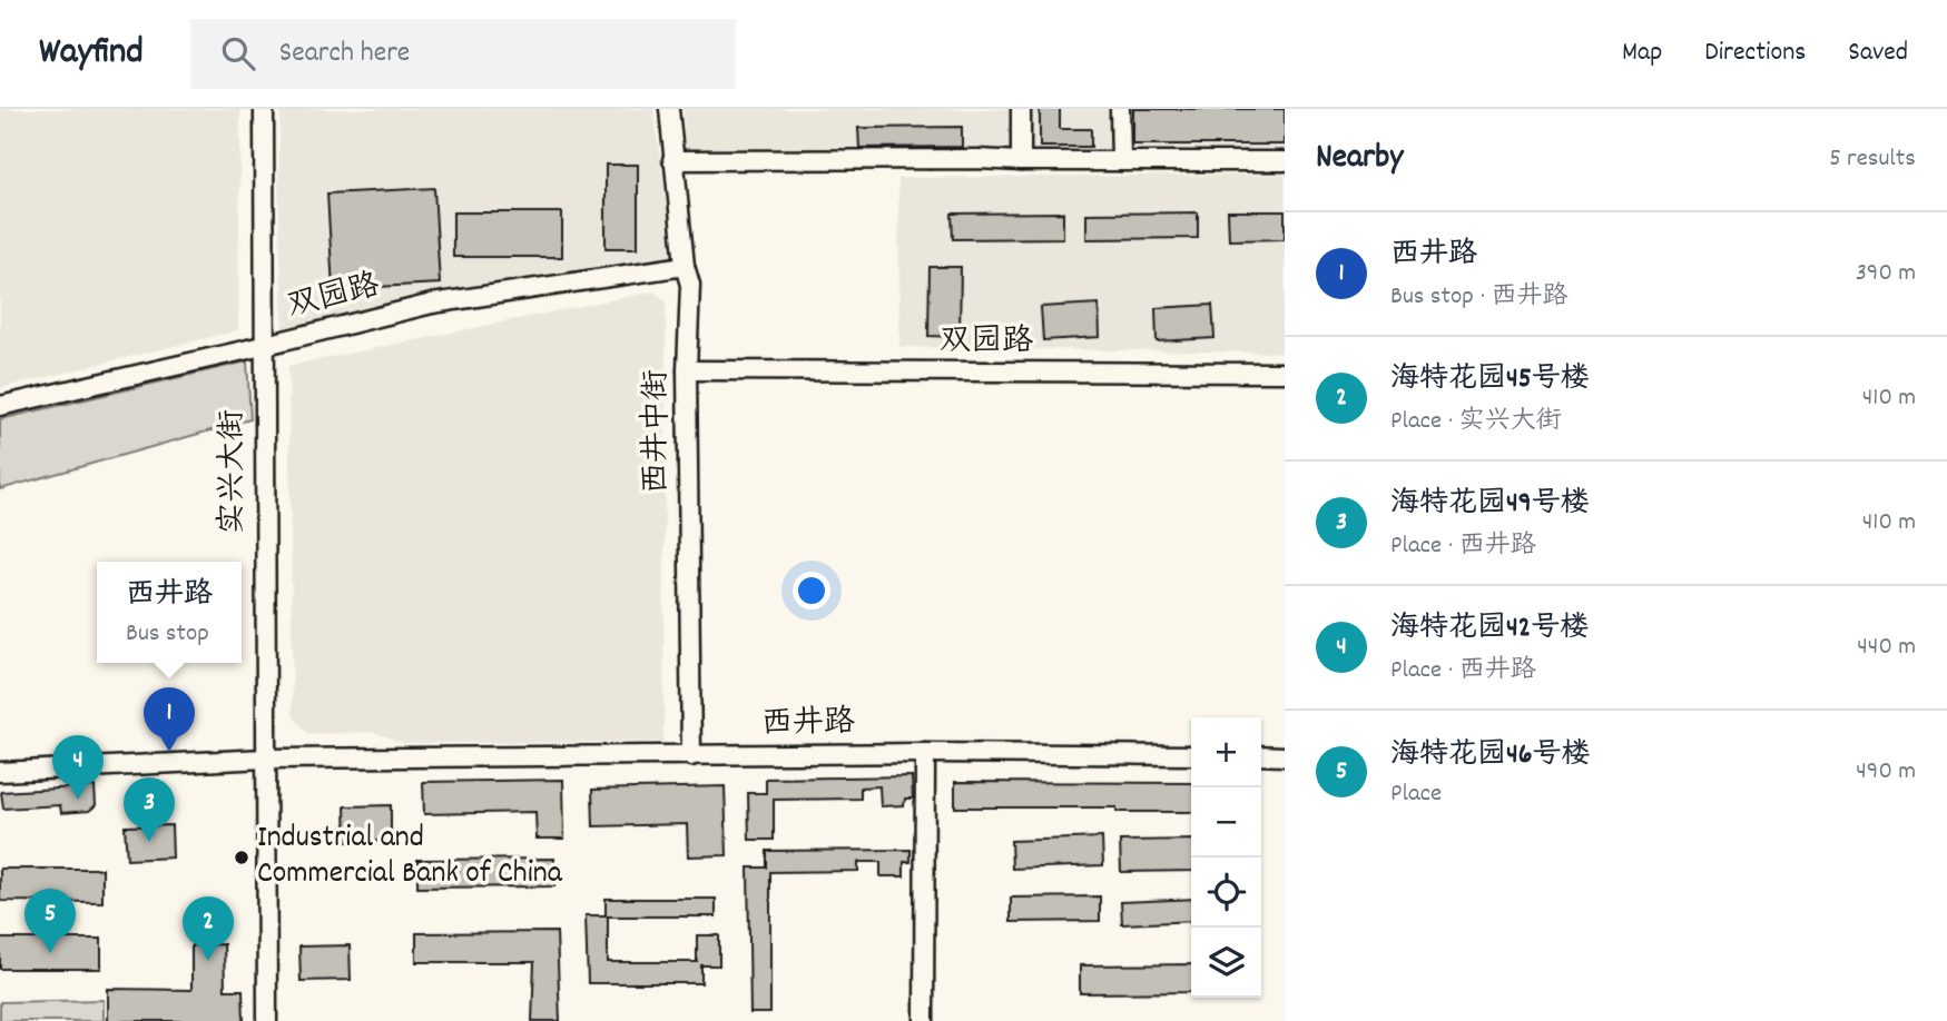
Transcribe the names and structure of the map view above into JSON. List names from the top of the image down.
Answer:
{
  "streets": {
    "street": [
      "双园路",
      "西井中街",
      "实兴大街",
      "西井路"
    ]
  },
  "crossings": [
    ["双园路", "西井中街"],
    ["双园路", "实兴大街"],
    ["西井中街", "西井路"],
    ["实兴大街", "西井路"]
  ],
  "places": ["Industrial and Commercial Bank of China"],
  "page": {
    "header": "Wayfind",
    "search": "Search here",
    "nav": ["Map", "Directions", "Saved"],
    "heading": ["Nearby", "5 results"],
    "list": [
      {
        "mark": "1",
        "name": "西井路",
        "note": "Bus stop · 西井路",
        "value": "390 m"
      },
      {
        "mark": "2",
        "name": "海特花园45号楼",
        "note": "Place · 实兴大街",
        "value": "410 m"
      },
      {
        "mark": "3",
        "name": "海特花园49号楼",
        "note": "Place · 西井路",
        "value": "410 m"
      },
      {
        "mark": "4",
        "name": "海特花园42号楼",
        "note": "Place · 西井路",
        "value": "440 m"
      },
      {
        "mark": "5",
        "name": "海特花园46号楼",
        "note": "Place",
        "value": "490 m"
      }
    ],
    "popup": ["西井路", "Bus stop"],
    "pins": [
      "1",
      "4",
      "3",
      "5",
      "2"
    ],
    "map_buttons": ["+", "−"]
  }
}
